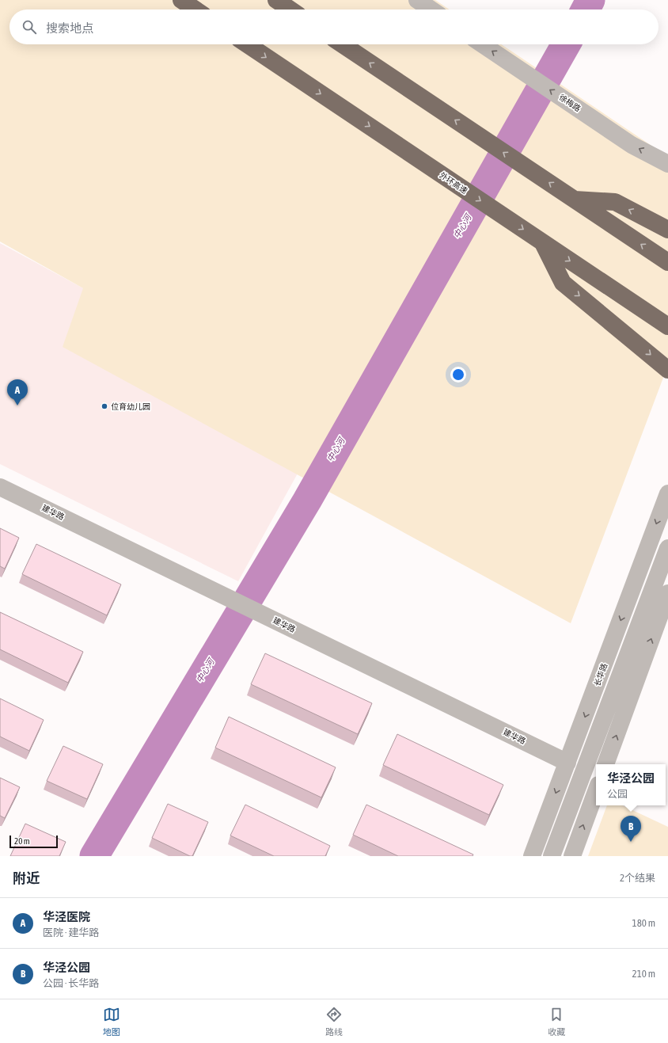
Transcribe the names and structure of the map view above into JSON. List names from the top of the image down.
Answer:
{
  "streets": {
    "highway": ["外环高速"],
    "street": ["徐梅路", "建华路", "长华路"]
  },
  "crossings": [
    ["建华路", "长华路"]
  ],
  "one_way": ["徐梅路"],
  "water": ["中心河"],
  "places": ["位育幼儿园"],
  "scale_bar": "20 m",
  "page": {
    "search": "搜索地点",
    "pins": ["A", "B"],
    "popup": ["华泾公园", "公园"],
    "scale": "20 m",
    "heading": ["附近", "2个结果"],
    "list": [
      {
        "mark": "A",
        "name": "华泾医院",
        "note": "医院 · 建华路",
        "value": "180 m"
      },
      {
        "mark": "B",
        "name": "华泾公园",
        "note": "公园 · 长华路",
        "value": "210 m"
      }
    ],
    "nav": ["地图", "路线", "收藏"]
  }
}
